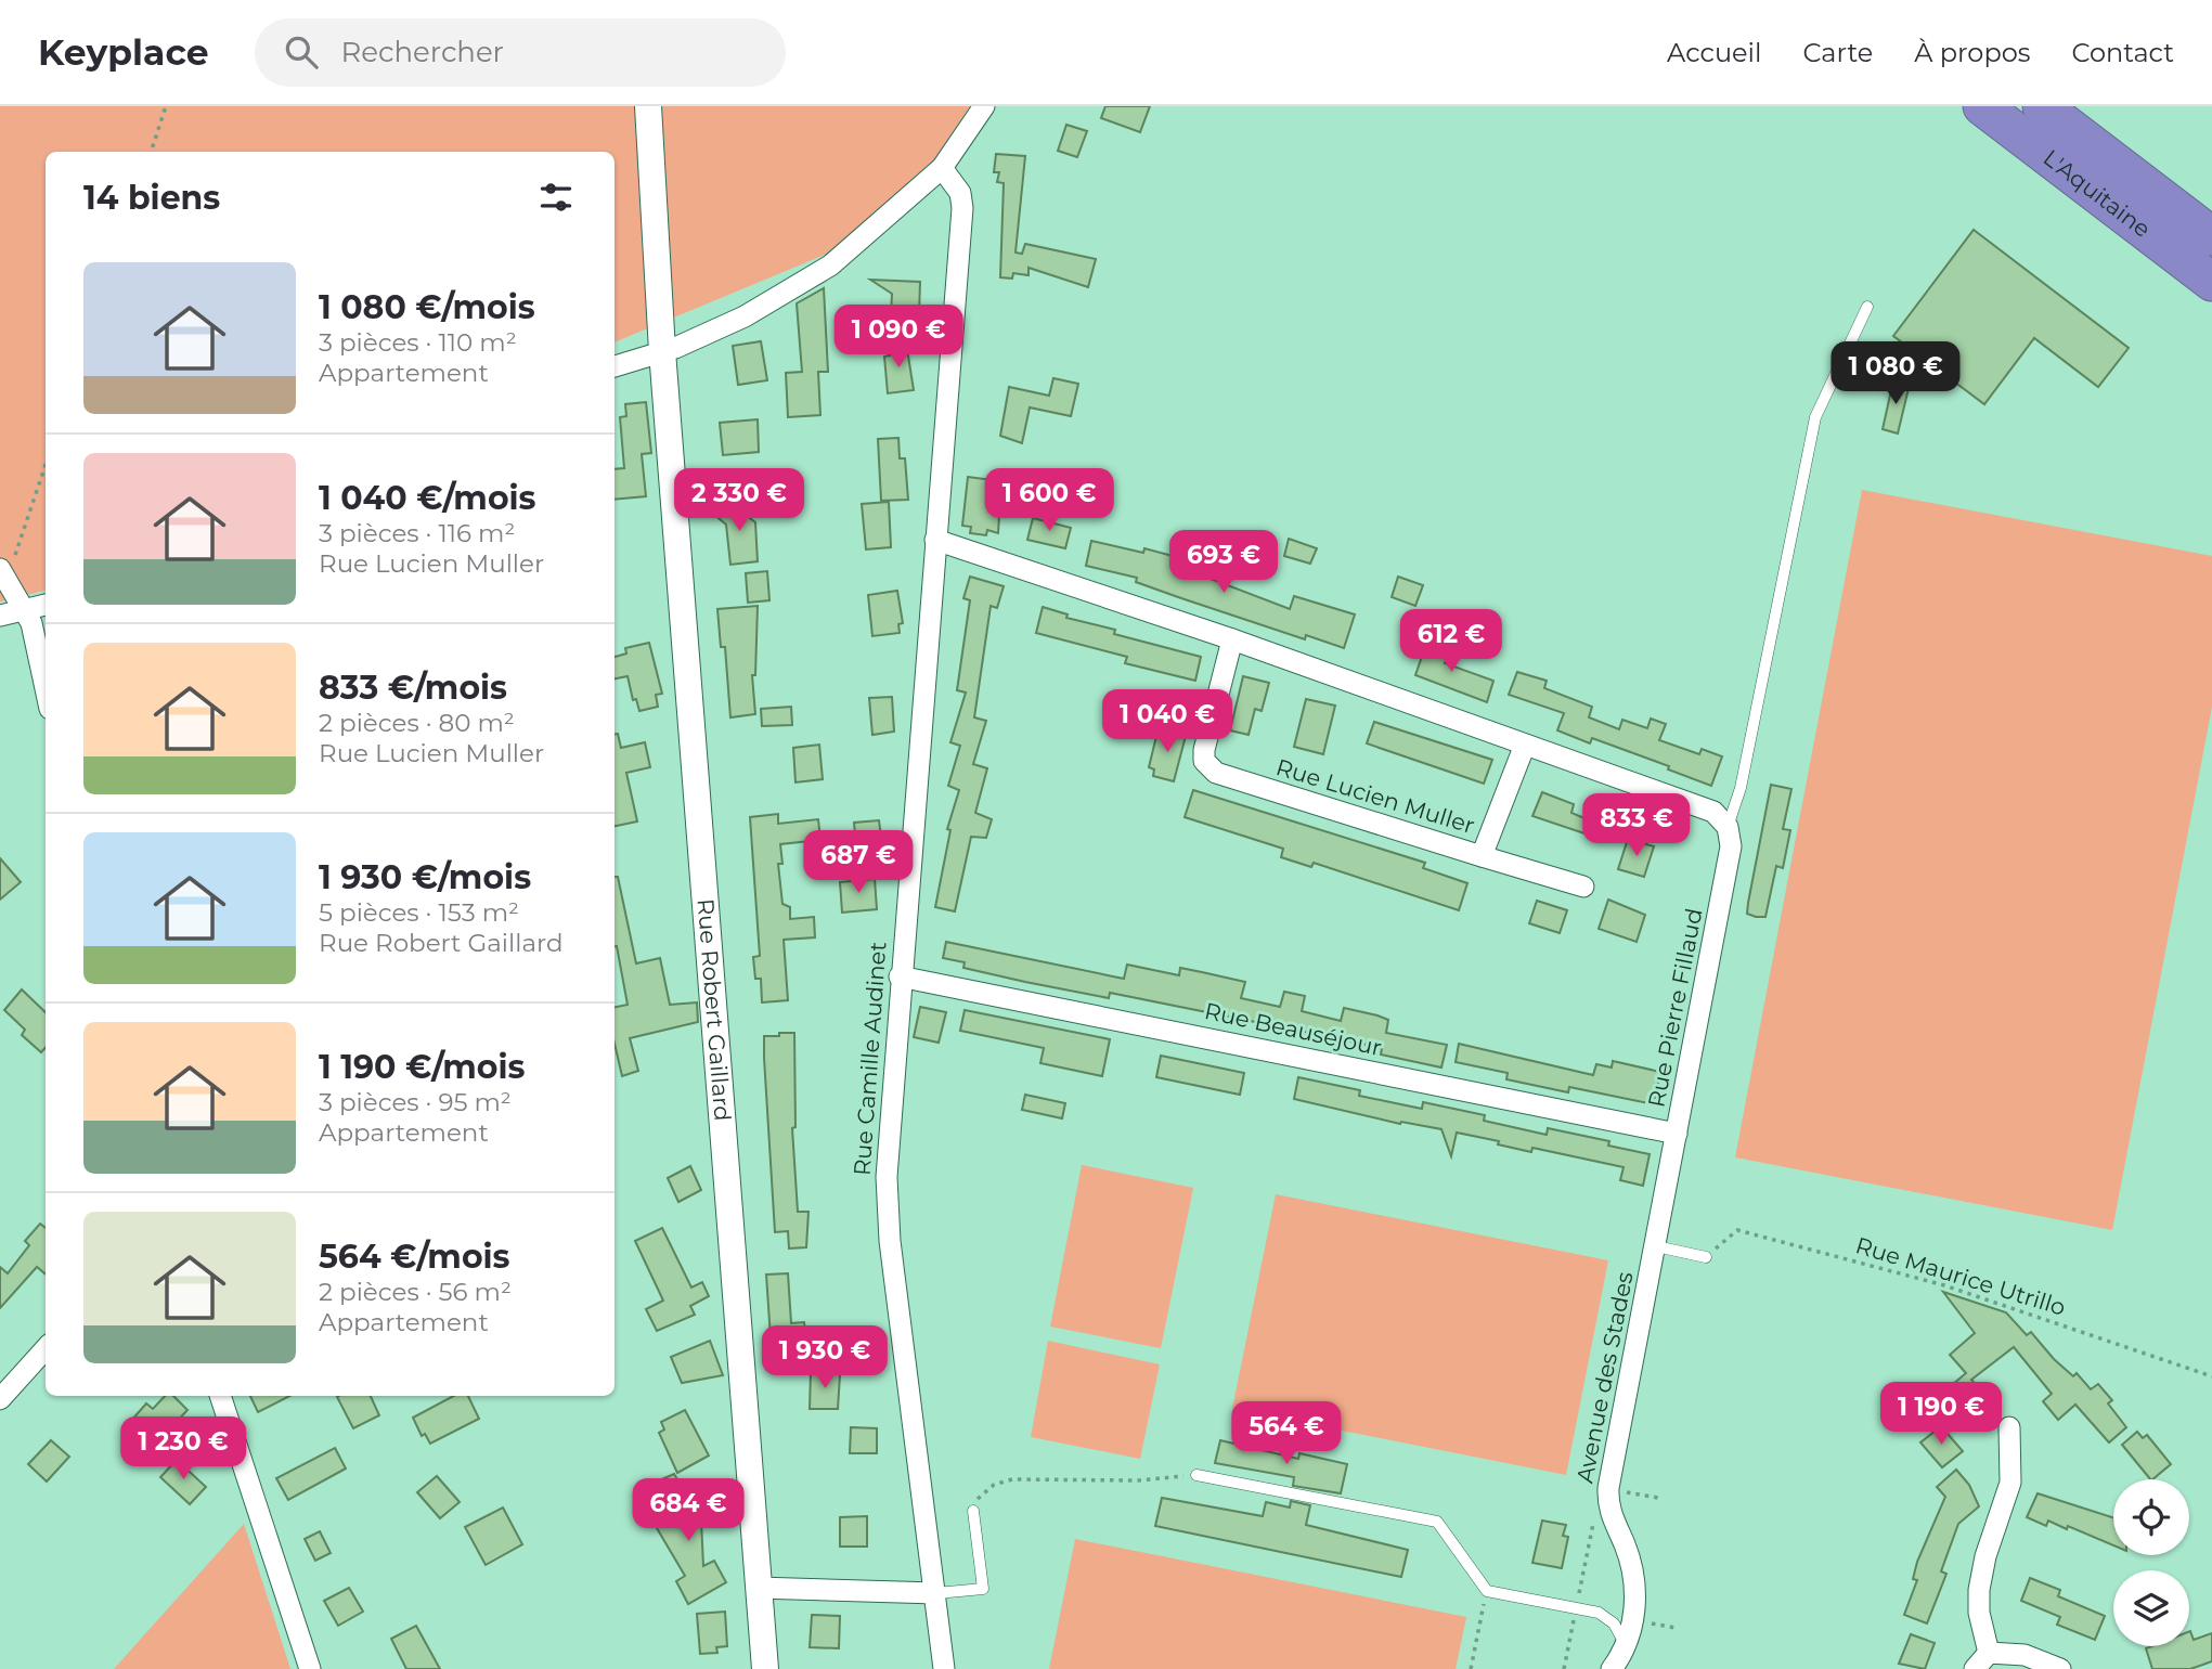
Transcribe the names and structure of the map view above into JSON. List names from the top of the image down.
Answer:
{
  "streets": {
    "highway": ["L'Aquitaine"],
    "street": [
      "Rue Lucien Muller",
      "Rue Pierre Fillaud",
      "Rue Robert Gaillard",
      "Rue Beauséjour",
      "Rue Camille Audinet",
      "Avenue des Stades"
    ],
    "path": ["Rue Maurice Utrillo"]
  },
  "crossings": [
    ["Rue Pierre Fillaud", "Rue Beauséjour"],
    ["Rue Pierre Fillaud", "Avenue des Stades"],
    ["Rue Beauséjour", "Rue Camille Audinet"],
    ["Rue Beauséjour", "Avenue des Stades"]
  ],
  "page": {
    "header": "Keyplace",
    "search": "Rechercher",
    "nav": [
      "Accueil",
      "Carte",
      "À propos",
      "Contact"
    ],
    "heading": "14 biens",
    "list": [
      {
        "name": "1 080 €/mois",
        "note": "3 pièces · 110 m² · Appartement"
      },
      {
        "name": "1 040 €/mois",
        "note": "3 pièces · 116 m² · Rue Lucien Muller"
      },
      {
        "name": "833 €/mois",
        "note": "2 pièces · 80 m² · Rue Lucien Muller"
      },
      {
        "name": "1 930 €/mois",
        "note": "5 pièces · 153 m² · Rue Robert Gaillard"
      },
      {
        "name": "1 190 €/mois",
        "note": "3 pièces · 95 m² · Appartement"
      },
      {
        "name": "564 €/mois",
        "note": "2 pièces · 56 m² · Appartement"
      }
    ],
    "price": [
      "1 090 €",
      "1 080 €",
      "2 330 €",
      "1 600 €",
      "693 €",
      "612 €",
      "1 040 €",
      "833 €",
      "687 €",
      "1 930 €",
      "1 190 €",
      "564 €",
      "1 230 €",
      "684 €"
    ]
  }
}
